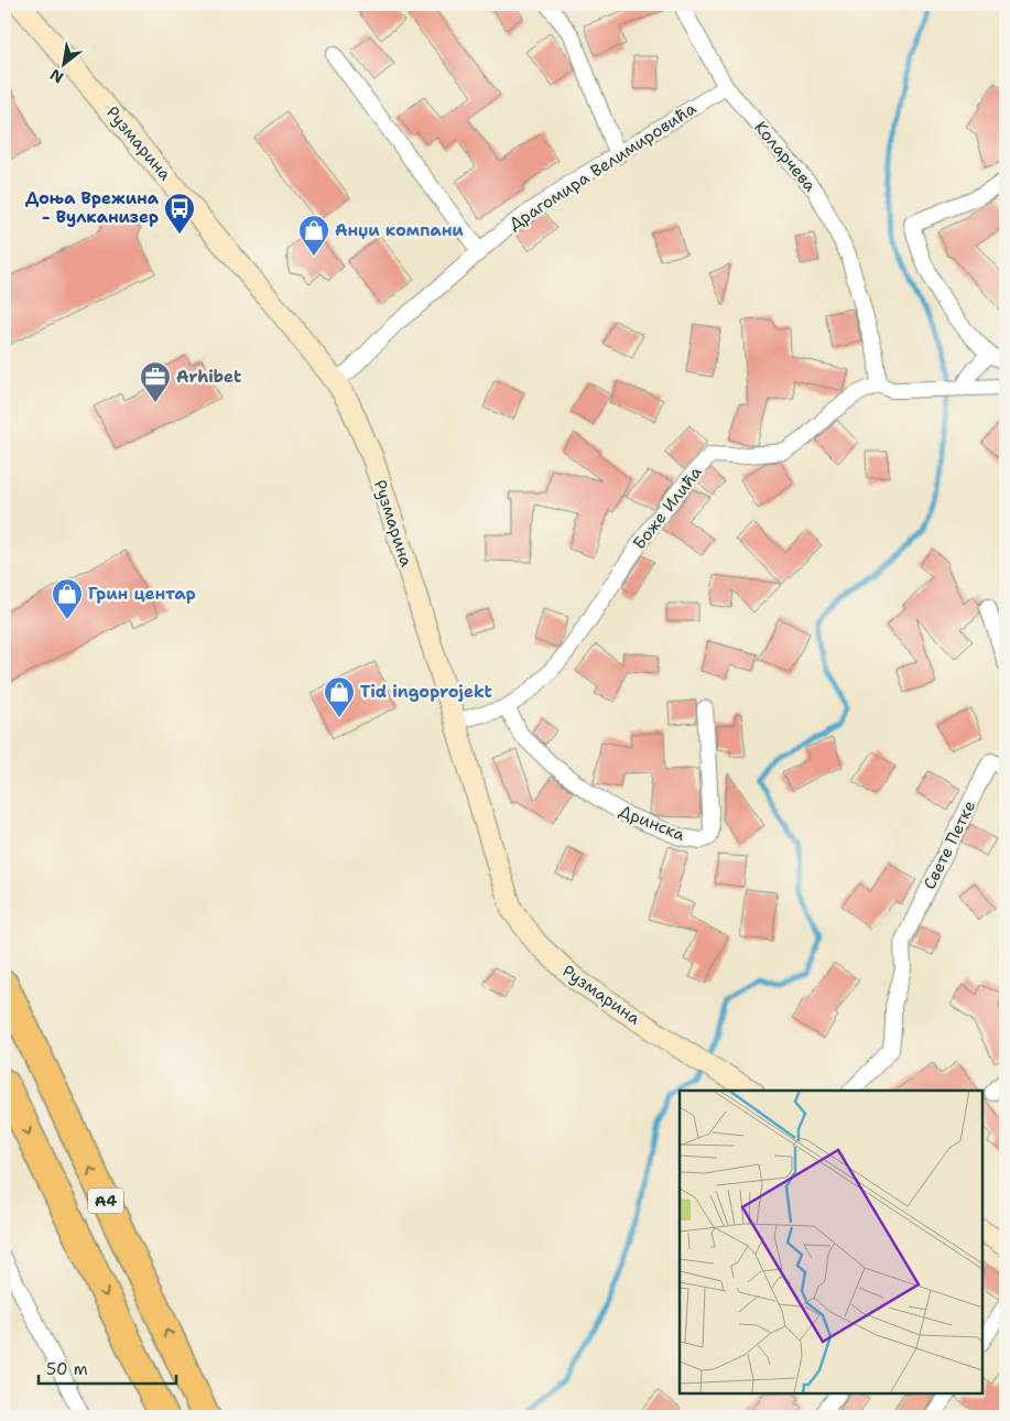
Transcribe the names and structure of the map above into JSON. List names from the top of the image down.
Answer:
{
  "streets": {
    "highway": ["A4"],
    "main road": ["Рузмарина"],
    "street": [
      "Коларчева",
      "Драгомира Велимировића",
      "Боже Илића",
      "Дринска",
      "Свете Петке"
    ]
  },
  "crossings": [
    ["Рузмарина", "Драгомира Велимировића"],
    ["Рузмарина", "Боже Илића"],
    ["Коларчева", "Драгомира Велимировића"],
    ["Коларчева", "Боже Илића"],
    ["Боже Илића", "Дринска"]
  ],
  "places": {
    "bus stop": ["Доња Врежина - Вулканизер"],
    "shop": ["Анџи компани", "Грин центар", "Tid ingoprojekt"],
    "office": ["Arhibet"]
  },
  "scale_bar": "50 m",
  "north": "bottom left"
}
